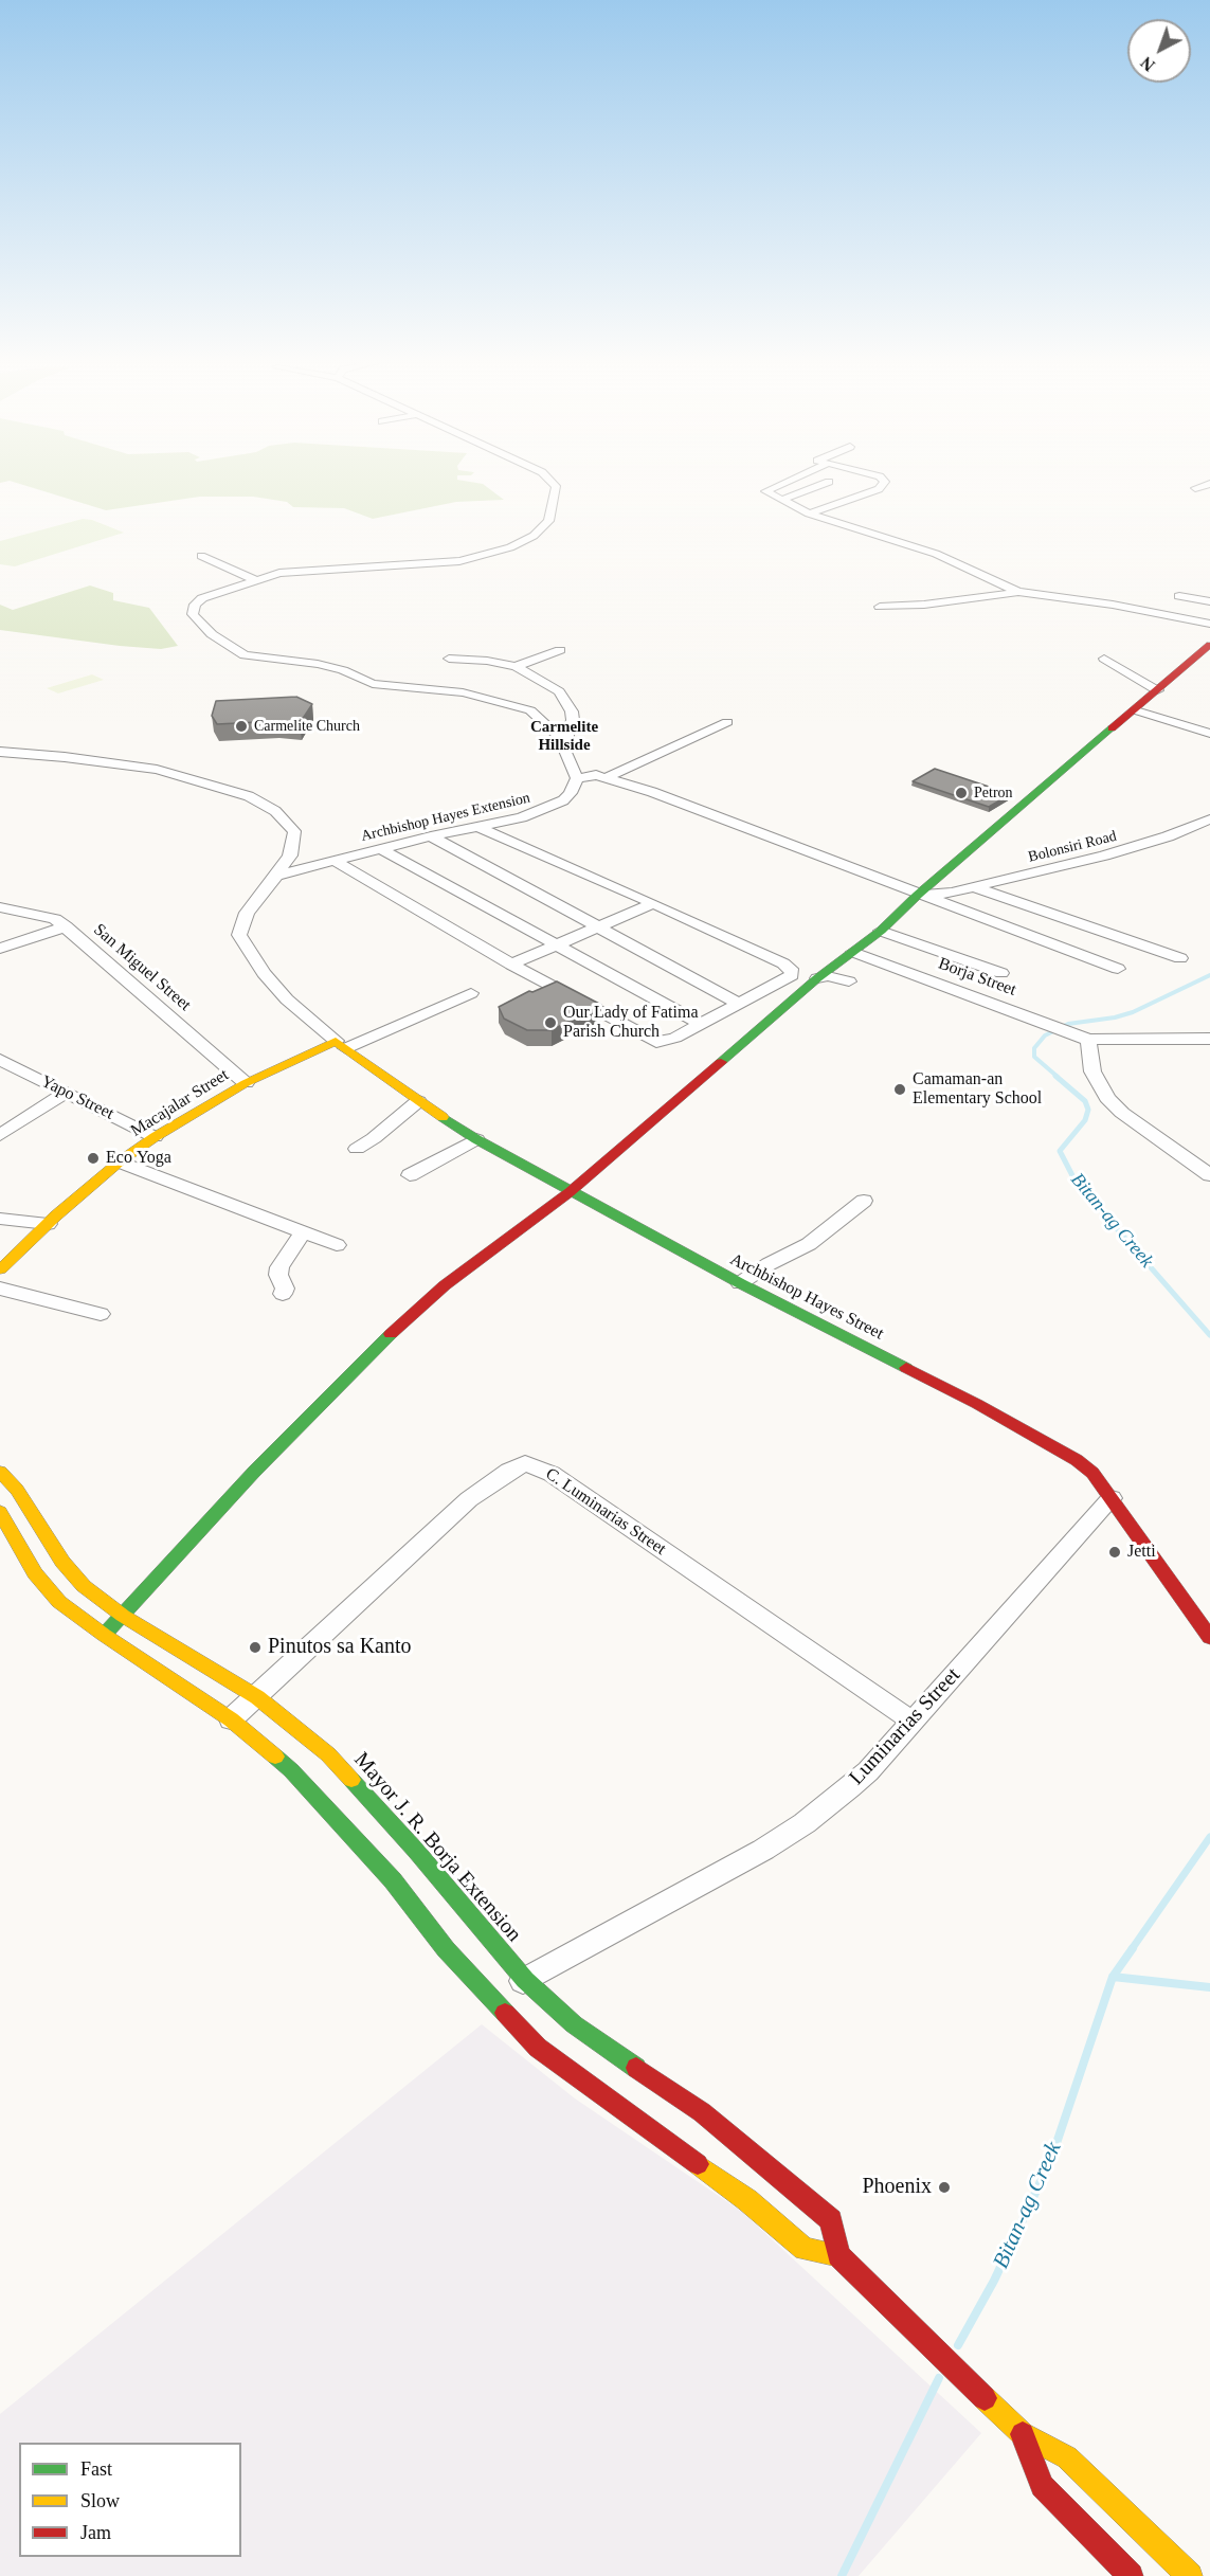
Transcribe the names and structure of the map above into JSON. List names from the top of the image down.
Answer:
{
  "streets": {
    "main road": ["Macajalar Street", "Archbishop Hayes Street", "Mayor J. R. Borja Extension"],
    "street": [
      "Archbishop Hayes Extension",
      "Bolonsiri Road",
      "San Miguel Street",
      "Borja Street",
      "Yapo Street",
      "C. Luminarias Street",
      "Luminarias Street"
    ]
  },
  "crossings": [
    ["San Miguel Street", "Macajalar Street"],
    ["Yapo Street", "Macajalar Street"],
    ["Macajalar Street", "Archbishop Hayes Street"],
    ["Archbishop Hayes Street", "Luminarias Street"],
    ["C. Luminarias Street", "Luminarias Street"],
    ["C. Luminarias Street", "Mayor J. R. Borja Extension"],
    ["Luminarias Street", "Mayor J. R. Borja Extension"]
  ],
  "districts": ["Carmelite Hillside"],
  "water": ["Bitan-ag Creek"],
  "places": [
    "Carmelite Church",
    "Petron",
    "Our Lady of Fatima Parish Church",
    "Camaman-an Elementary School",
    "Eco Yoga",
    "Jetti",
    "Pinutos sa Kanto",
    "Phoenix"
  ],
  "legend": ["Fast", "Slow", "Jam"],
  "north": "bottom left"
}
